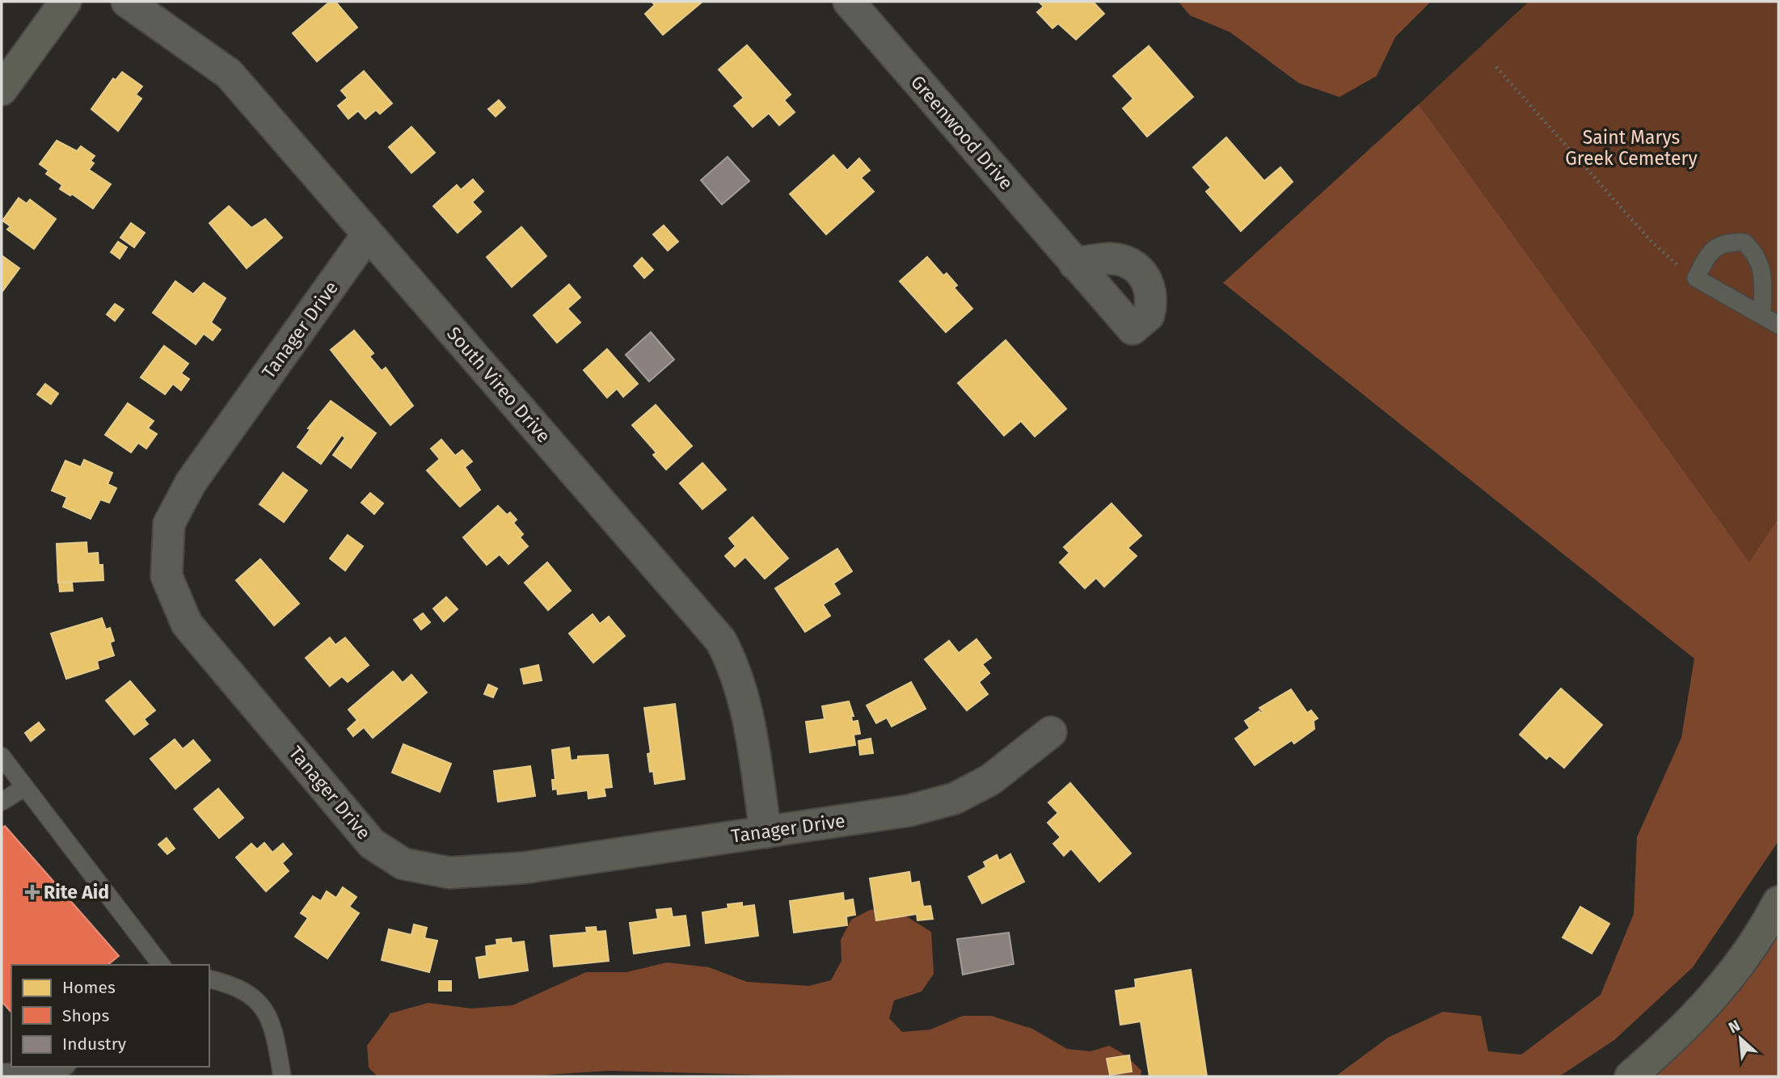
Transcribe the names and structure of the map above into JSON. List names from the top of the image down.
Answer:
{
  "streets": {
    "street": ["Greenwood Drive", "Tanager Drive", "South Vireo Drive"]
  },
  "crossings": [
    ["Tanager Drive", "South Vireo Drive"]
  ],
  "parks": ["Saint Marys Greek Cemetery"],
  "places": {
    "health": ["Rite Aid"]
  },
  "legend": ["Homes", "Shops", "Industry"],
  "north": "top left"
}
